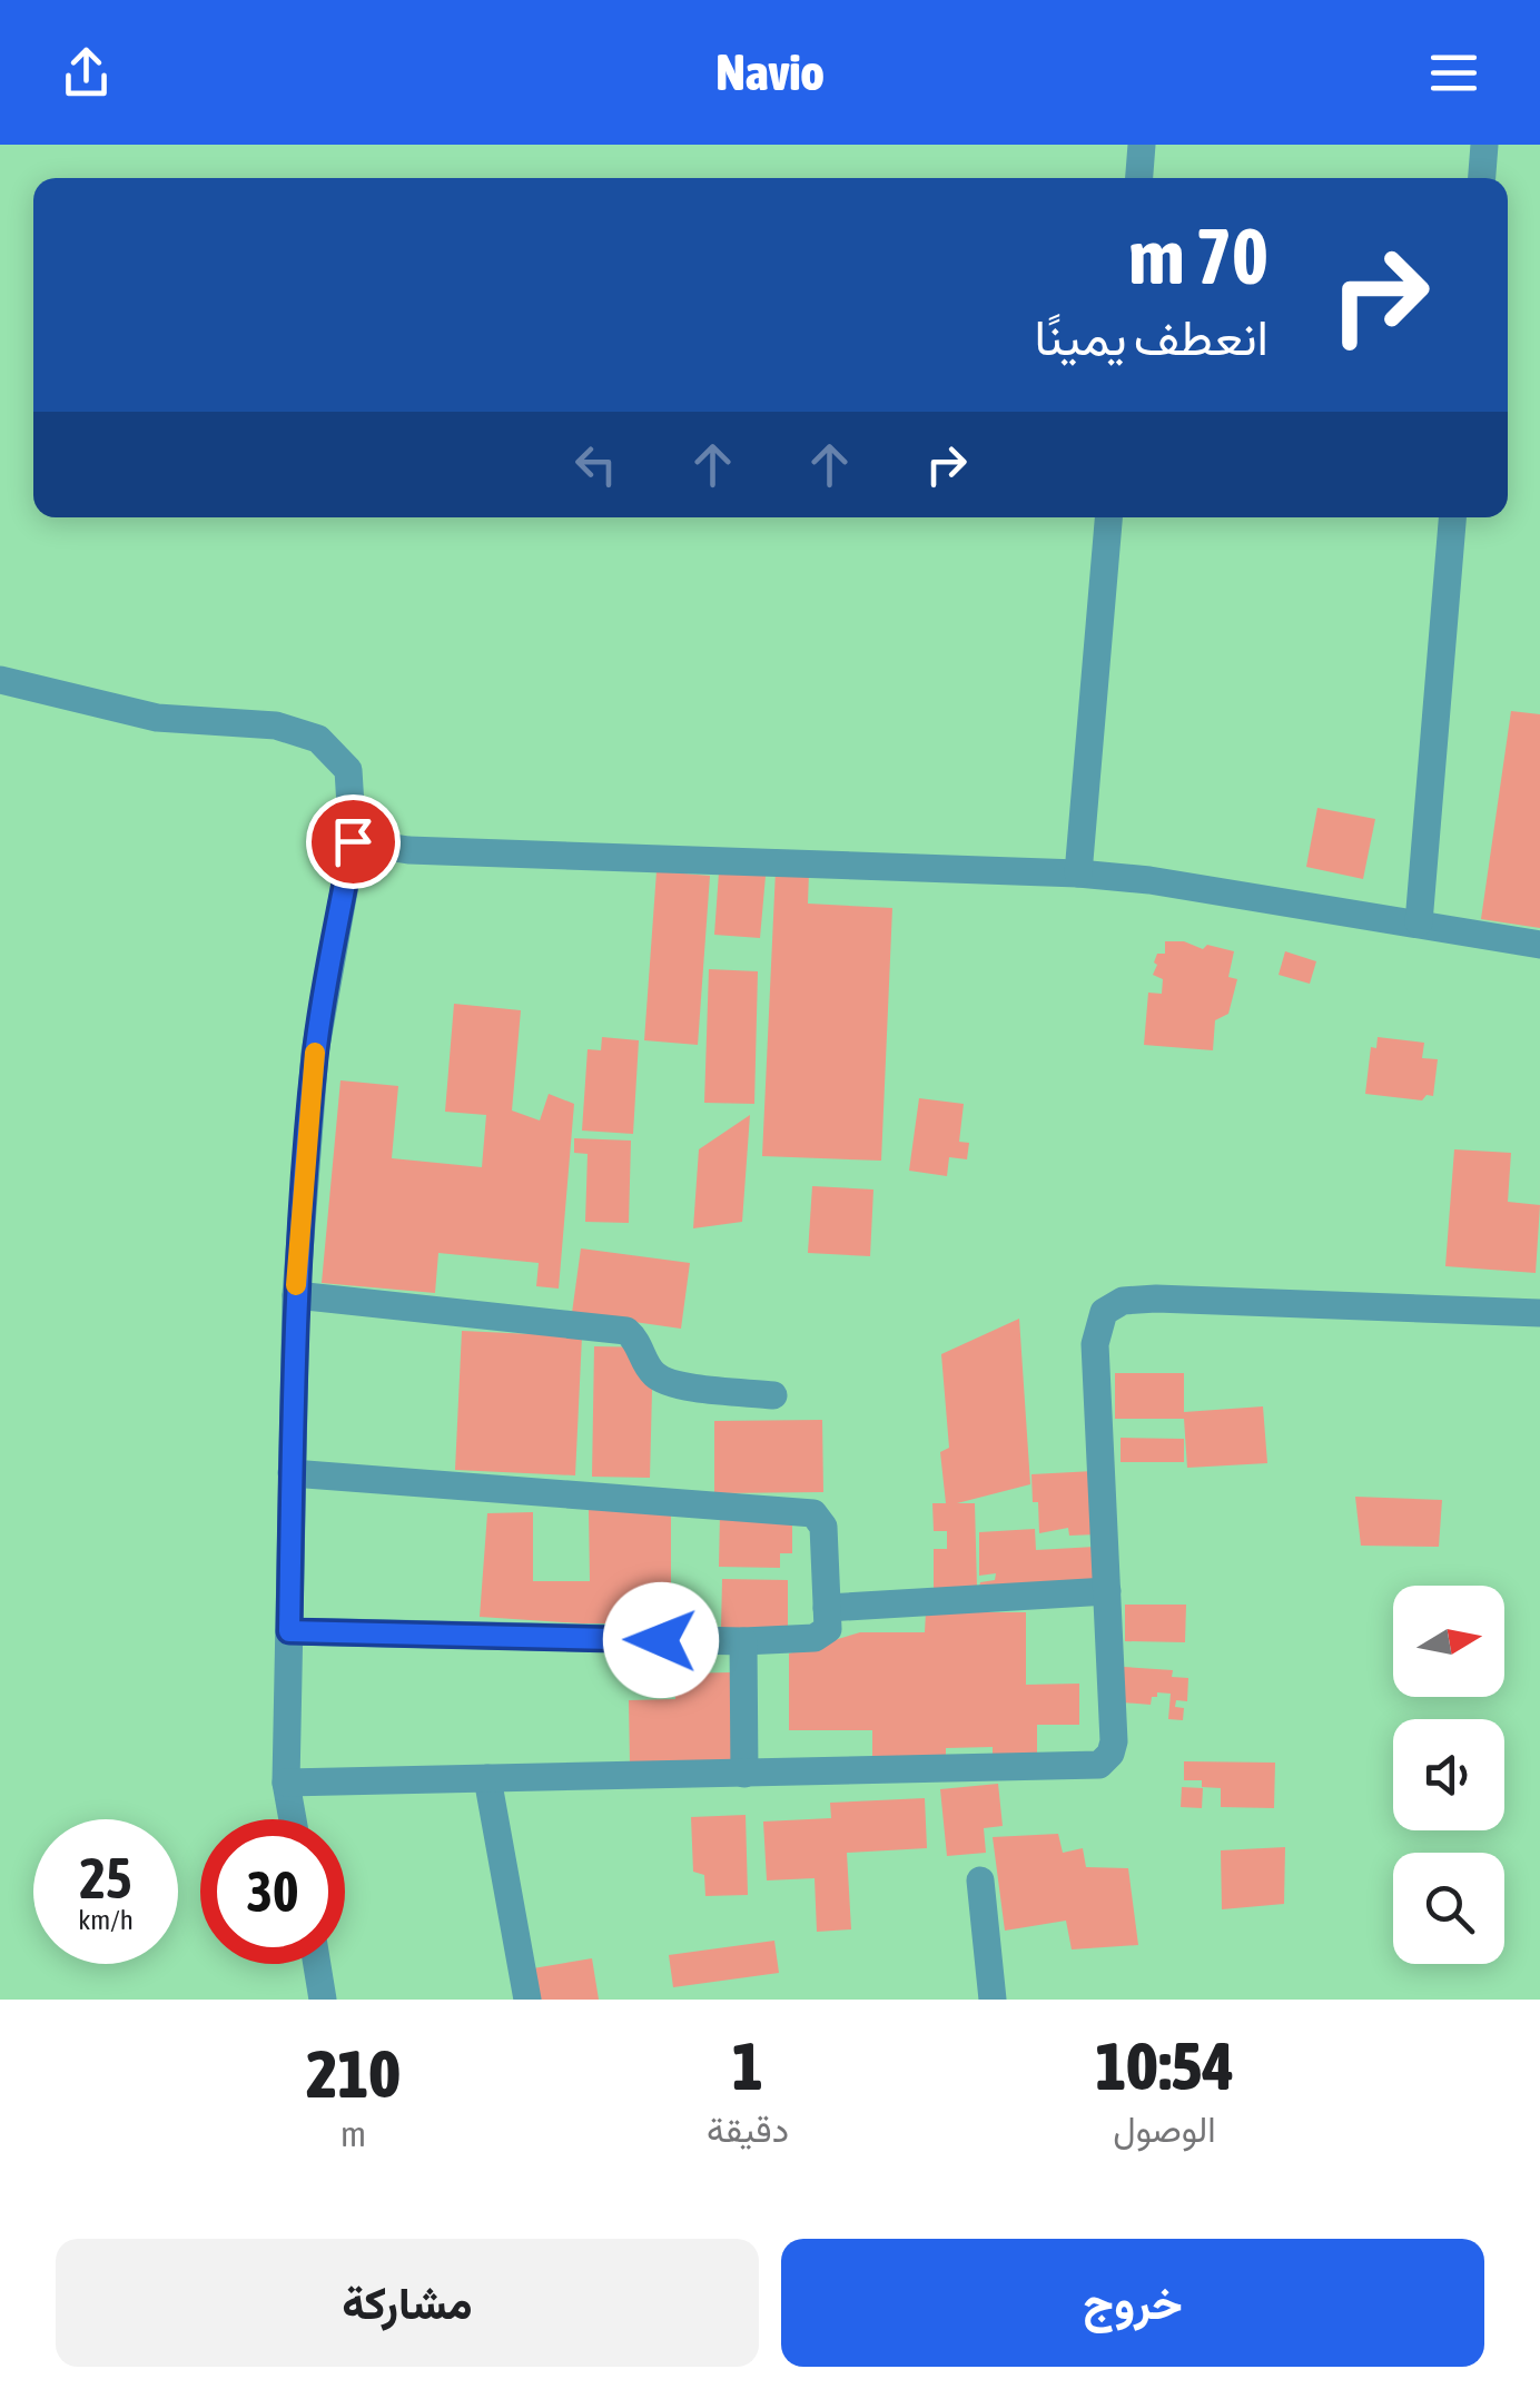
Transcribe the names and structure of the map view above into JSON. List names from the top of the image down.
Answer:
{
  "north": "right",
  "page": {
    "header": "Navio",
    "turn": ["70 m", "انعطف يمينًا"],
    "speed": "25 km/h",
    "limit": "30",
    "eta": [
      "10:54",
      "الوصول",
      "1",
      "دقيقة",
      "210",
      "m"
    ],
    "buttons": ["خروج", "مشاركة"]
  }
}
